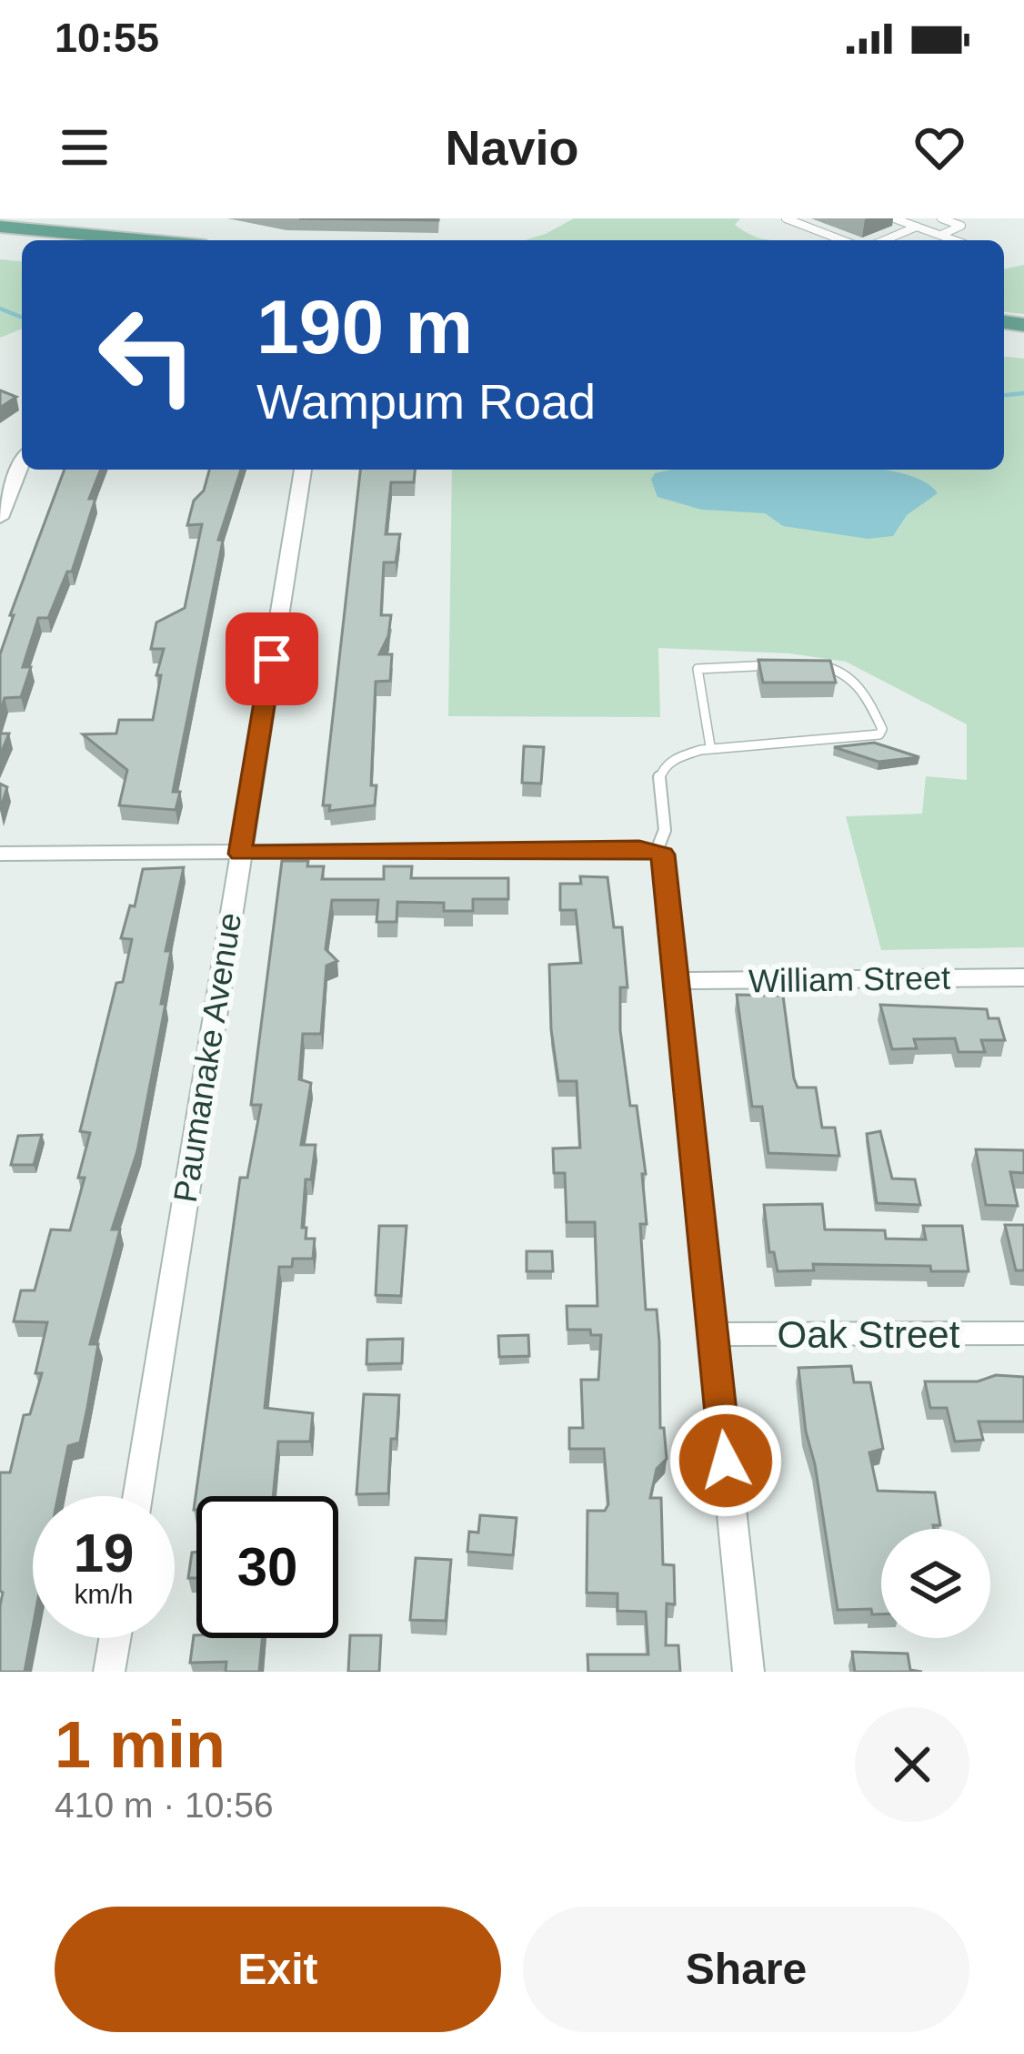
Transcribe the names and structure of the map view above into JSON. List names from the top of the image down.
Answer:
{
  "streets": {
    "street": ["William Street", "Paumanake Avenue", "Oak Street"]
  },
  "page": {
    "status": "10:55",
    "header": "Navio",
    "turn": ["190 m", "Wampum Road"],
    "speed": "19 km/h",
    "limit": "30",
    "heading": ["1 min", "410 m · 10:56"],
    "buttons": ["Exit", "Share"]
  }
}
